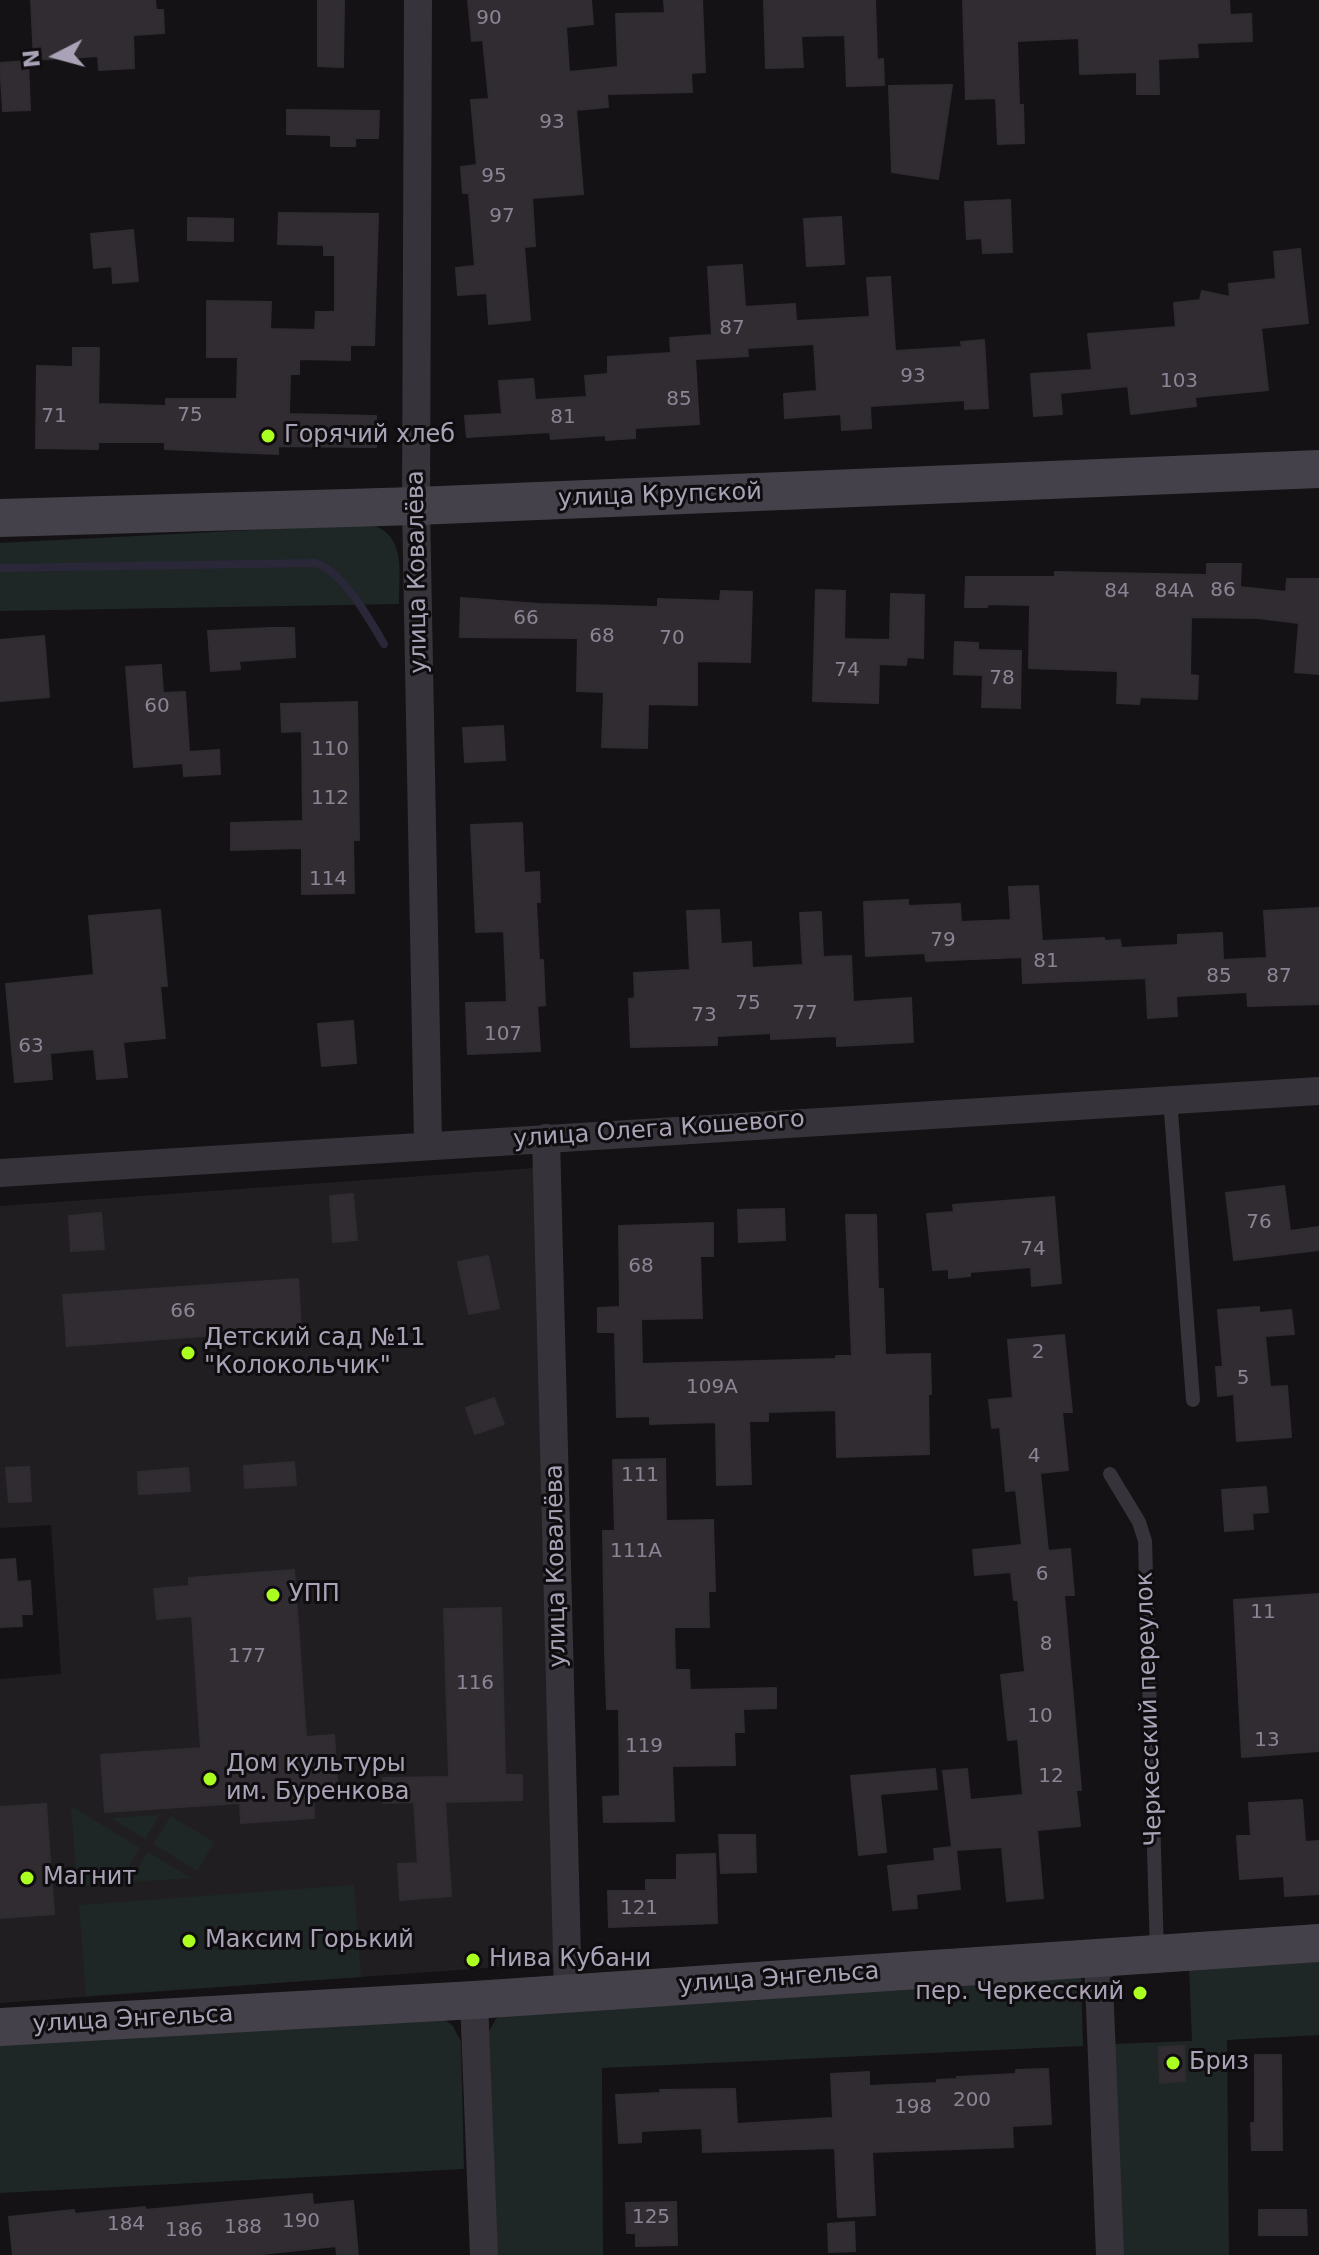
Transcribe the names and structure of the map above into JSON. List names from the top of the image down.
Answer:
{
  "streets": {
    "street": [
      "улица Крупской",
      "улица Ковалёва",
      "улица Олега Кошевого",
      "улица Энгельса"
    ],
    "lane": ["Черкесский переулок"]
  },
  "crossings": [
    ["улица Крупской", "улица Ковалёва"],
    ["улица Ковалёва", "улица Олега Кошевого"],
    ["улица Ковалёва", "улица Энгельса"],
    ["Черкесский переулок", "улица Энгельса"]
  ],
  "places": [
    "Горячий хлеб",
    "Детский сад №11 \"Колокольчик\"",
    "УПП",
    "Дом культуры им. Буренкова",
    "Магнит",
    "Максим Горький",
    "Нива Кубани",
    "пер. Черкесский",
    "Бриз"
  ],
  "house_numbers": [
    "90",
    "93",
    "95",
    "97",
    "87",
    "93",
    "103",
    "85",
    "75",
    "71",
    "81",
    "86",
    "84",
    "84А",
    "66",
    "68",
    "70",
    "74",
    "78",
    "60",
    "110",
    "112",
    "114",
    "79",
    "81",
    "85",
    "87",
    "75",
    "77",
    "73",
    "107",
    "63",
    "76",
    "74",
    "68",
    "66",
    "2",
    "5",
    "109А",
    "4",
    "111",
    "111А",
    "6",
    "11",
    "8",
    "177",
    "116",
    "10",
    "13",
    "119",
    "12",
    "121",
    "200",
    "198",
    "125",
    "190",
    "184",
    "188",
    "186"
  ],
  "north": "left"
}
